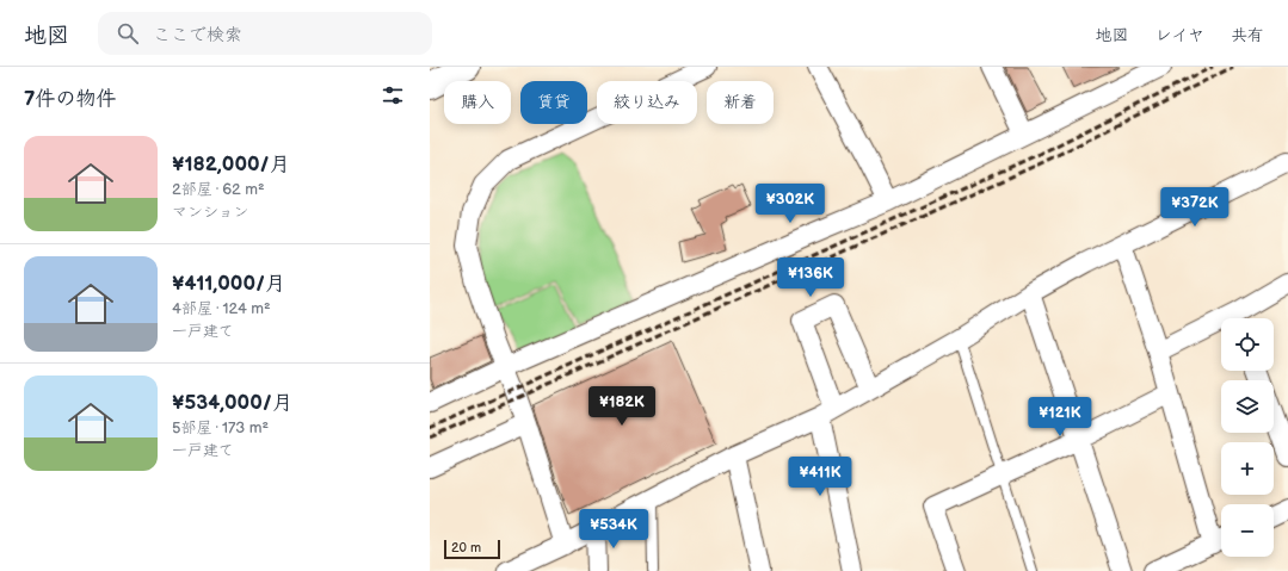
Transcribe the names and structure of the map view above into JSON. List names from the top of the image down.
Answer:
{
  "scale_bar": "20 m",
  "page": {
    "header": "地図",
    "search": "ここで検索",
    "nav": ["地図", "レイヤ", "共有"],
    "heading": "7件の物件",
    "chip": [
      "購入",
      "賃貸",
      "絞り込み",
      "新着"
    ],
    "list": [
      {
        "name": "¥182,000/月",
        "note": "2部屋 · 62 m² · マンション"
      },
      {
        "name": "¥411,000/月",
        "note": "4部屋 · 124 m² · 一戸建て"
      },
      {
        "name": "¥534,000/月",
        "note": "5部屋 · 173 m² · 一戸建て"
      }
    ],
    "price": [
      "¥302K",
      "¥372K",
      "¥136K",
      "¥182K",
      "¥121K",
      "¥411K",
      "¥534K"
    ],
    "map_buttons": ["+", "−"],
    "scale": "20 m"
  }
}
